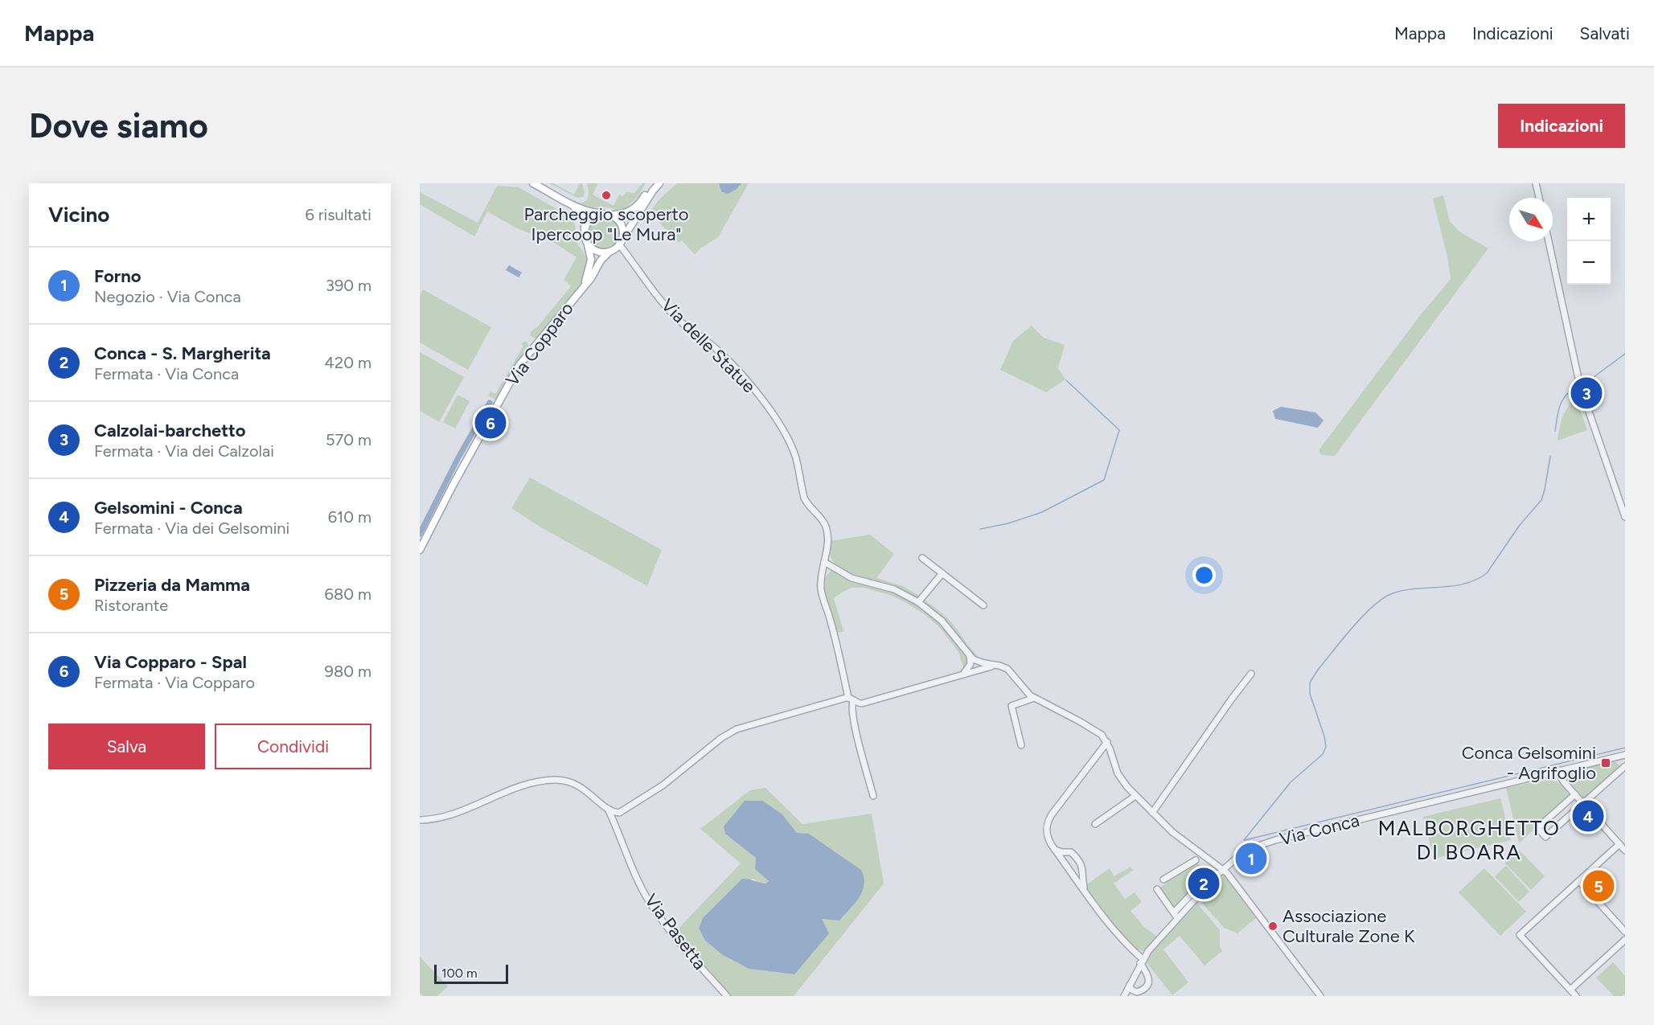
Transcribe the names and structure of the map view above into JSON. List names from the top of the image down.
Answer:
{
  "streets": {
    "main road": ["Via Copparo"],
    "street": ["Via delle Statue", "Via Conca", "Via Pasetta"]
  },
  "crossings": [
    ["Via Copparo", "Via delle Statue"]
  ],
  "districts": ["MALBORGHETTO DI BOARA"],
  "places": {
    "other": ["Parcheggio scoperto Ipercoop \"Le Mura\"", "Associazione Culturale Zone K"],
    "transit": ["Conca Gelsomini - Agrifoglio"]
  },
  "scale_bar": "100 m",
  "north": "bottom right",
  "page": {
    "header": "Mappa",
    "nav": ["Mappa", "Indicazioni", "Salvati"],
    "buttons": [
      "Indicazioni",
      ["Salva", "Condividi"]
    ],
    "title": "Dove siamo",
    "heading": ["Vicino", "6 risultati"],
    "map_buttons": ["+", "−"],
    "list": [
      {
        "mark": "1",
        "name": "Forno",
        "note": "Negozio · Via Conca",
        "value": "390 m"
      },
      {
        "mark": "2",
        "name": "Conca - S. Margherita",
        "note": "Fermata · Via Conca",
        "value": "420 m"
      },
      {
        "mark": "3",
        "name": "Calzolai-barchetto",
        "note": "Fermata · Via dei Calzolai",
        "value": "570 m"
      },
      {
        "mark": "4",
        "name": "Gelsomini - Conca",
        "note": "Fermata · Via dei Gelsomini",
        "value": "610 m"
      },
      {
        "mark": "5",
        "name": "Pizzeria da Mamma",
        "note": "Ristorante",
        "value": "680 m"
      },
      {
        "mark": "6",
        "name": "Via Copparo - Spal",
        "note": "Fermata · Via Copparo",
        "value": "980 m"
      }
    ],
    "pins": [
      "3",
      "6",
      "4",
      "1",
      "2",
      "5"
    ],
    "scale": "100 m"
  }
}
